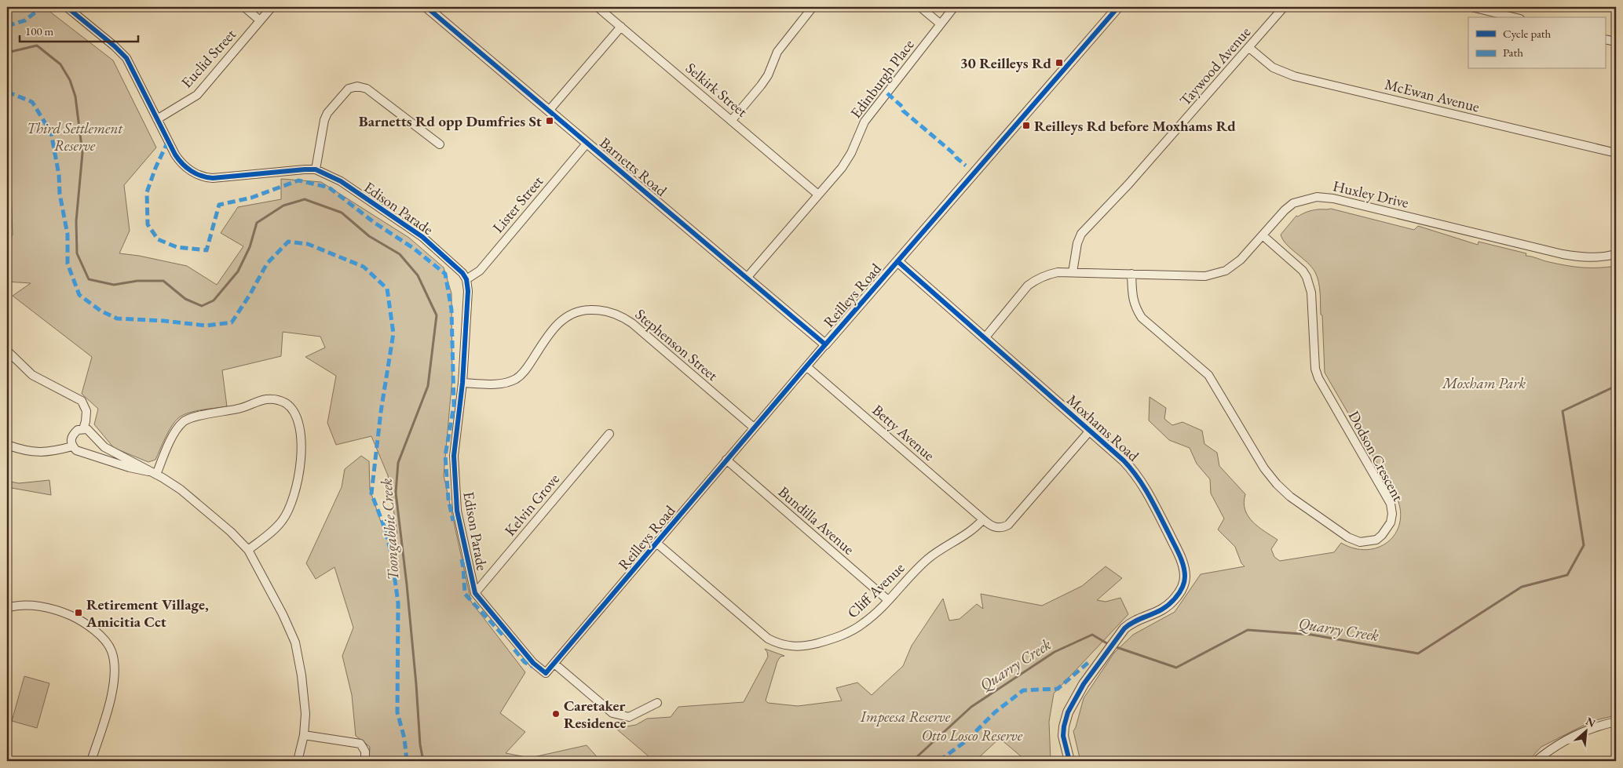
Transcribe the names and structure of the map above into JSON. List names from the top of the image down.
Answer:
{
  "streets": {
    "street": [
      "Euclid Street",
      "Taywood Avenue",
      "Edinburgh Place",
      "Selkirk Street",
      "McEwan Avenue",
      "Barnetts Road",
      "Huxley Drive",
      "Lister Street",
      "Edison Parade",
      "Reilleys Road",
      "Stephenson Street",
      "Moxhams Road",
      "Betty Avenue",
      "Dodson Crescent",
      "Kelvin Grove",
      "Bundilla Avenue",
      "Cliff Avenue"
    ]
  },
  "crossings": [
    ["Euclid Street", "Edison Parade"],
    ["Taywood Avenue", "McEwan Avenue"],
    ["Taywood Avenue", "Huxley Drive"],
    ["Edinburgh Place", "Selkirk Street"],
    ["Edinburgh Place", "Barnetts Road"],
    ["Barnetts Road", "Lister Street"],
    ["Barnetts Road", "Reilleys Road"],
    ["Huxley Drive", "Moxhams Road"],
    ["Huxley Drive", "Dodson Crescent"],
    ["Lister Street", "Edison Parade"],
    ["Edison Parade", "Reilleys Road"],
    ["Edison Parade", "Stephenson Street"],
    ["Edison Parade", "Kelvin Grove"],
    ["Reilleys Road", "Stephenson Street"],
    ["Reilleys Road", "Moxhams Road"],
    ["Reilleys Road", "Betty Avenue"],
    ["Reilleys Road", "Bundilla Avenue"],
    ["Reilleys Road", "Cliff Avenue"],
    ["Betty Avenue", "Cliff Avenue"],
    ["Bundilla Avenue", "Cliff Avenue"]
  ],
  "water": ["Toongabbie Creek", "Quarry Creek"],
  "parks": [
    "Third Settlement Reserve",
    "Moxham Park",
    "Impeesa Reserve",
    "Otto Losco Reserve"
  ],
  "places": {
    "transit": [
      "30 Reilleys Rd",
      "Barnetts Rd opp Dumfries St",
      "Reilleys Rd before Moxhams Rd",
      "Retirement Village, Amicitia Cct"
    ],
    "other": ["Caretaker Residence"]
  },
  "legend": ["Cycle path", "Path"],
  "scale_bar": "100 m",
  "north": "top right"
}
